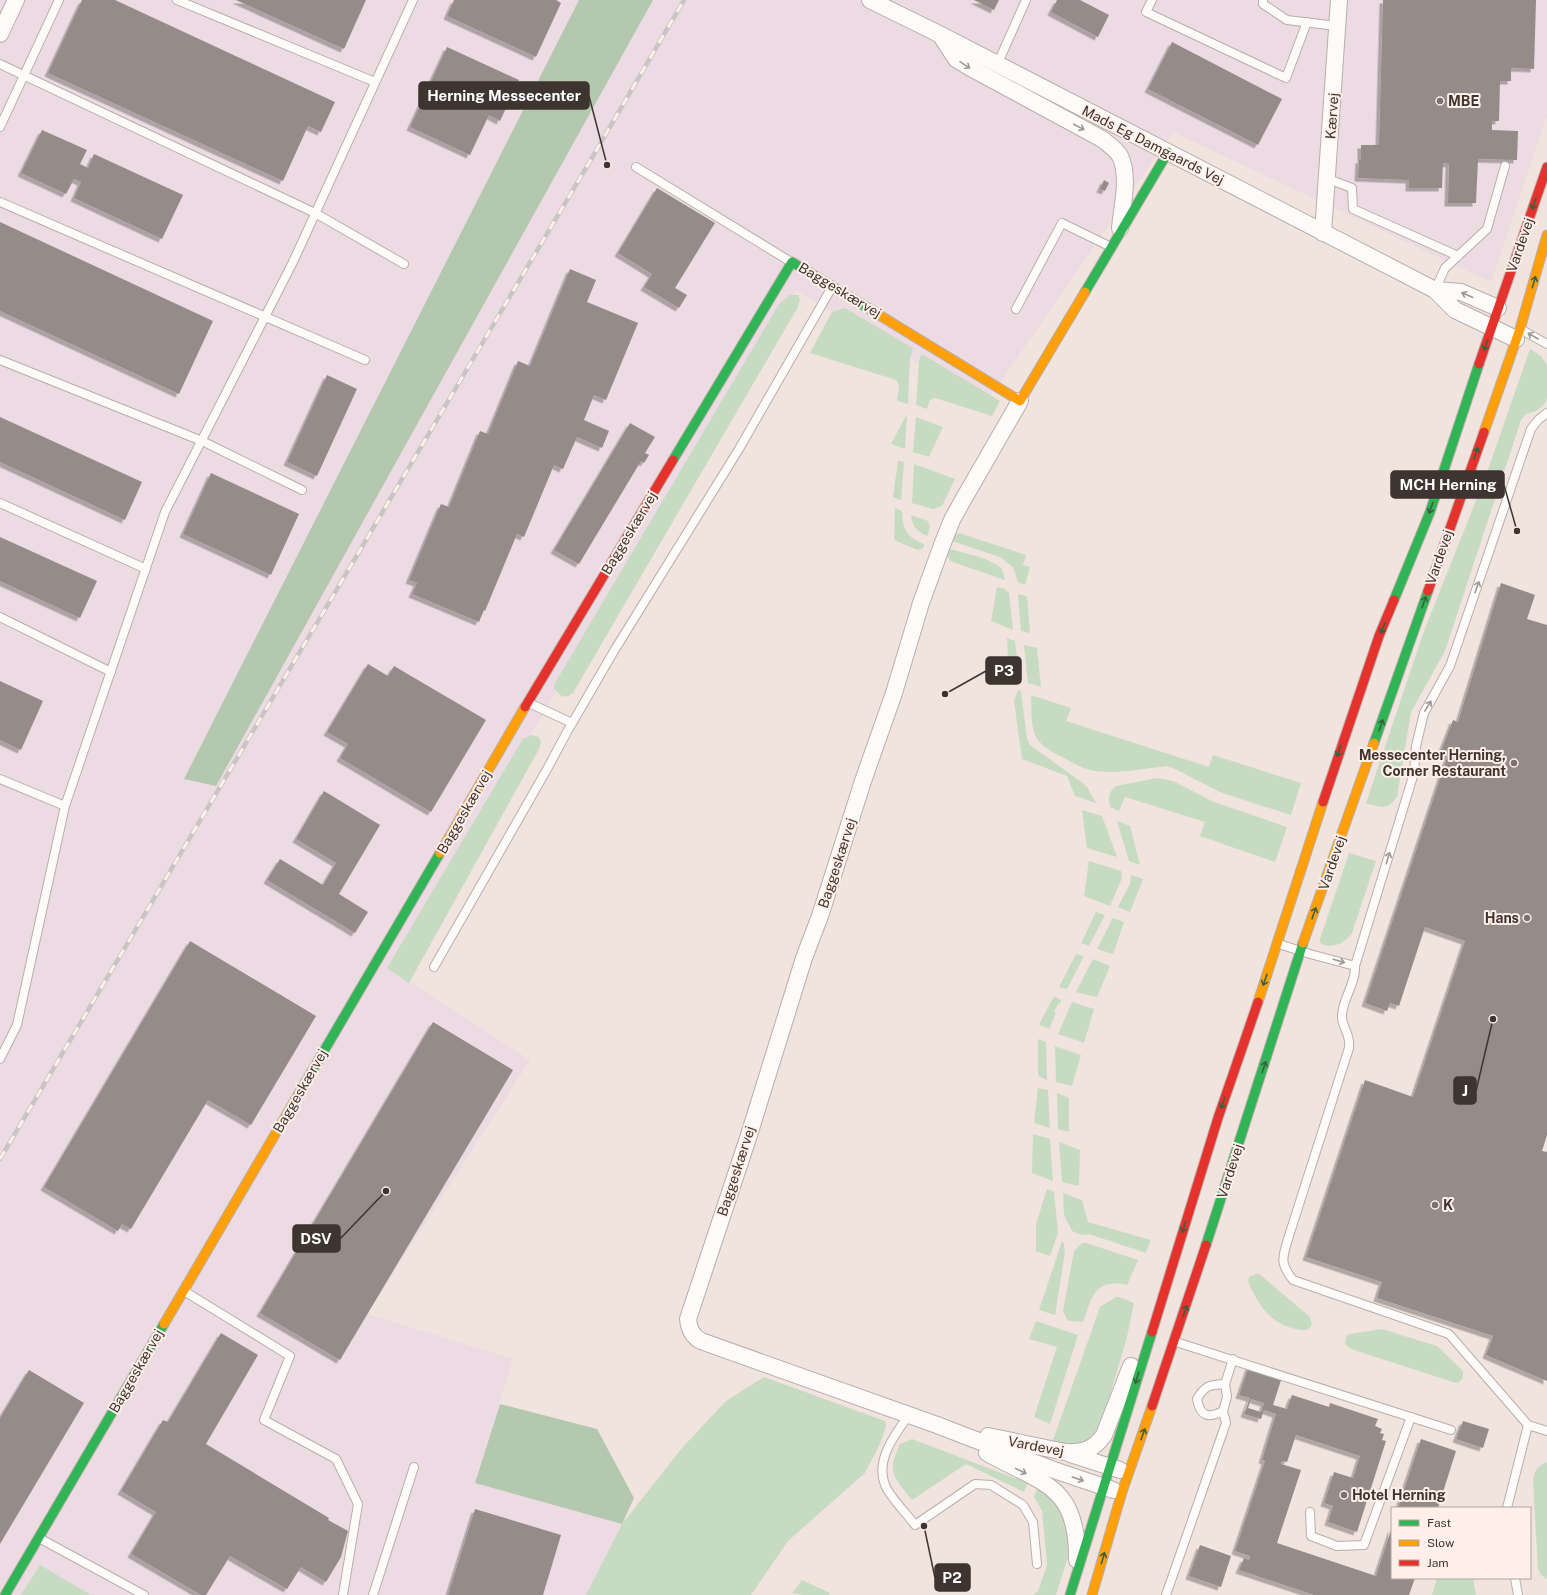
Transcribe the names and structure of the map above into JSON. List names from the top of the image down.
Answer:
{
  "streets": {
    "street": [
      "Kærvej",
      "Mads Eg Damgaards Vej",
      "Vardevej",
      "Baggeskærvej"
    ]
  },
  "crossings": [
    ["Kærvej", "Mads Eg Damgaards Vej"],
    ["Mads Eg Damgaards Vej", "Vardevej"],
    ["Mads Eg Damgaards Vej", "Baggeskærvej"],
    ["Vardevej", "Baggeskærvej"]
  ],
  "places": [
    "MBE",
    "Herning Messecenter",
    "MCH Herning",
    "P3",
    "Messecenter Herning, Corner Restaurant",
    "Hans",
    "J",
    "DSV",
    "K",
    "Hotel Herning",
    "P2"
  ],
  "legend": ["Fast", "Slow", "Jam"]
}
